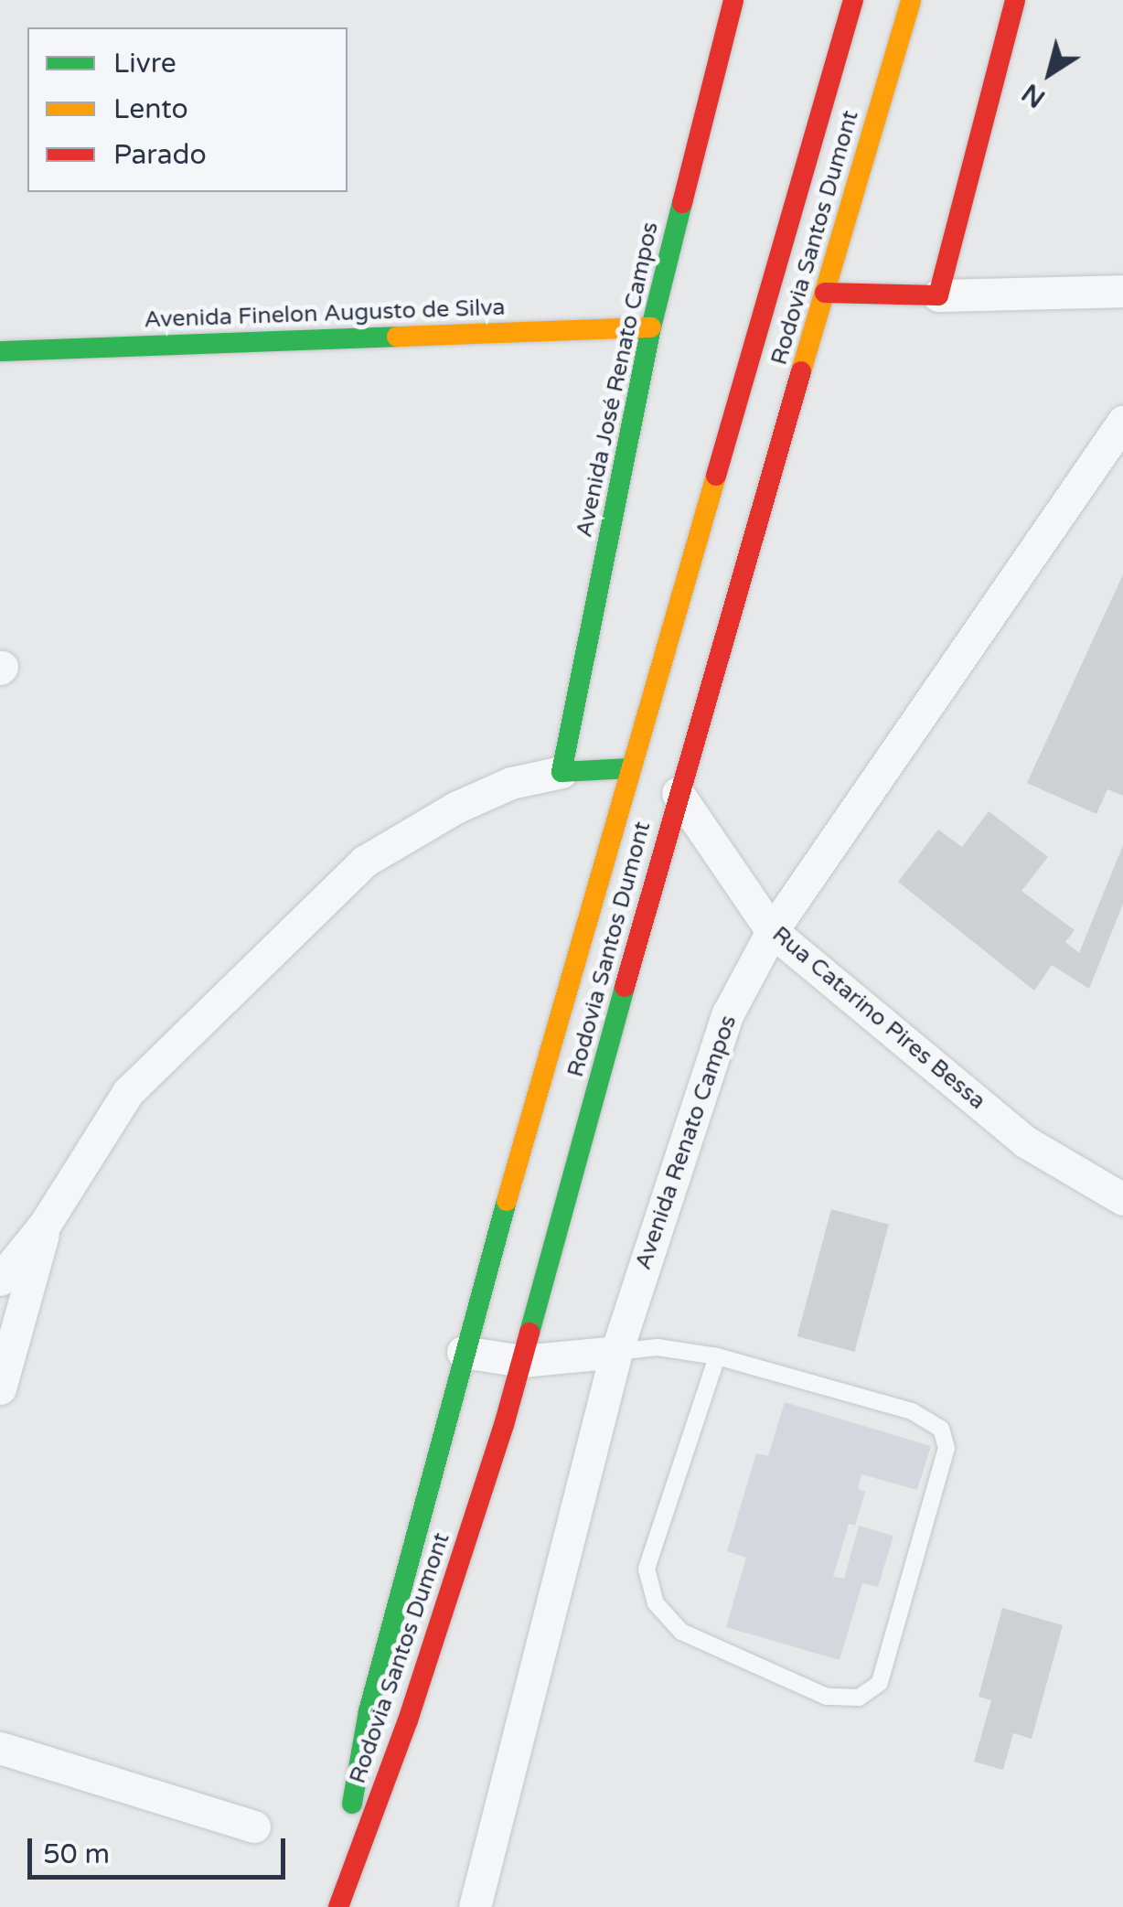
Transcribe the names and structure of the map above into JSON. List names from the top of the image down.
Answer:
{
  "streets": {
    "main road": ["Rodovia Santos Dumont", "Avenida Finelon Augusto de Silva", "Avenida José Renato Campos"],
    "street": ["Rua Catarino Pires Bessa", "Avenida Renato Campos"]
  },
  "crossings": [
    ["Rodovia Santos Dumont", "Rua Catarino Pires Bessa"],
    ["Avenida Finelon Augusto de Silva", "Avenida José Renato Campos"],
    ["Rua Catarino Pires Bessa", "Avenida Renato Campos"]
  ],
  "legend": ["Livre", "Lento", "Parado"],
  "scale_bar": "50 m",
  "north": "bottom left"
}
